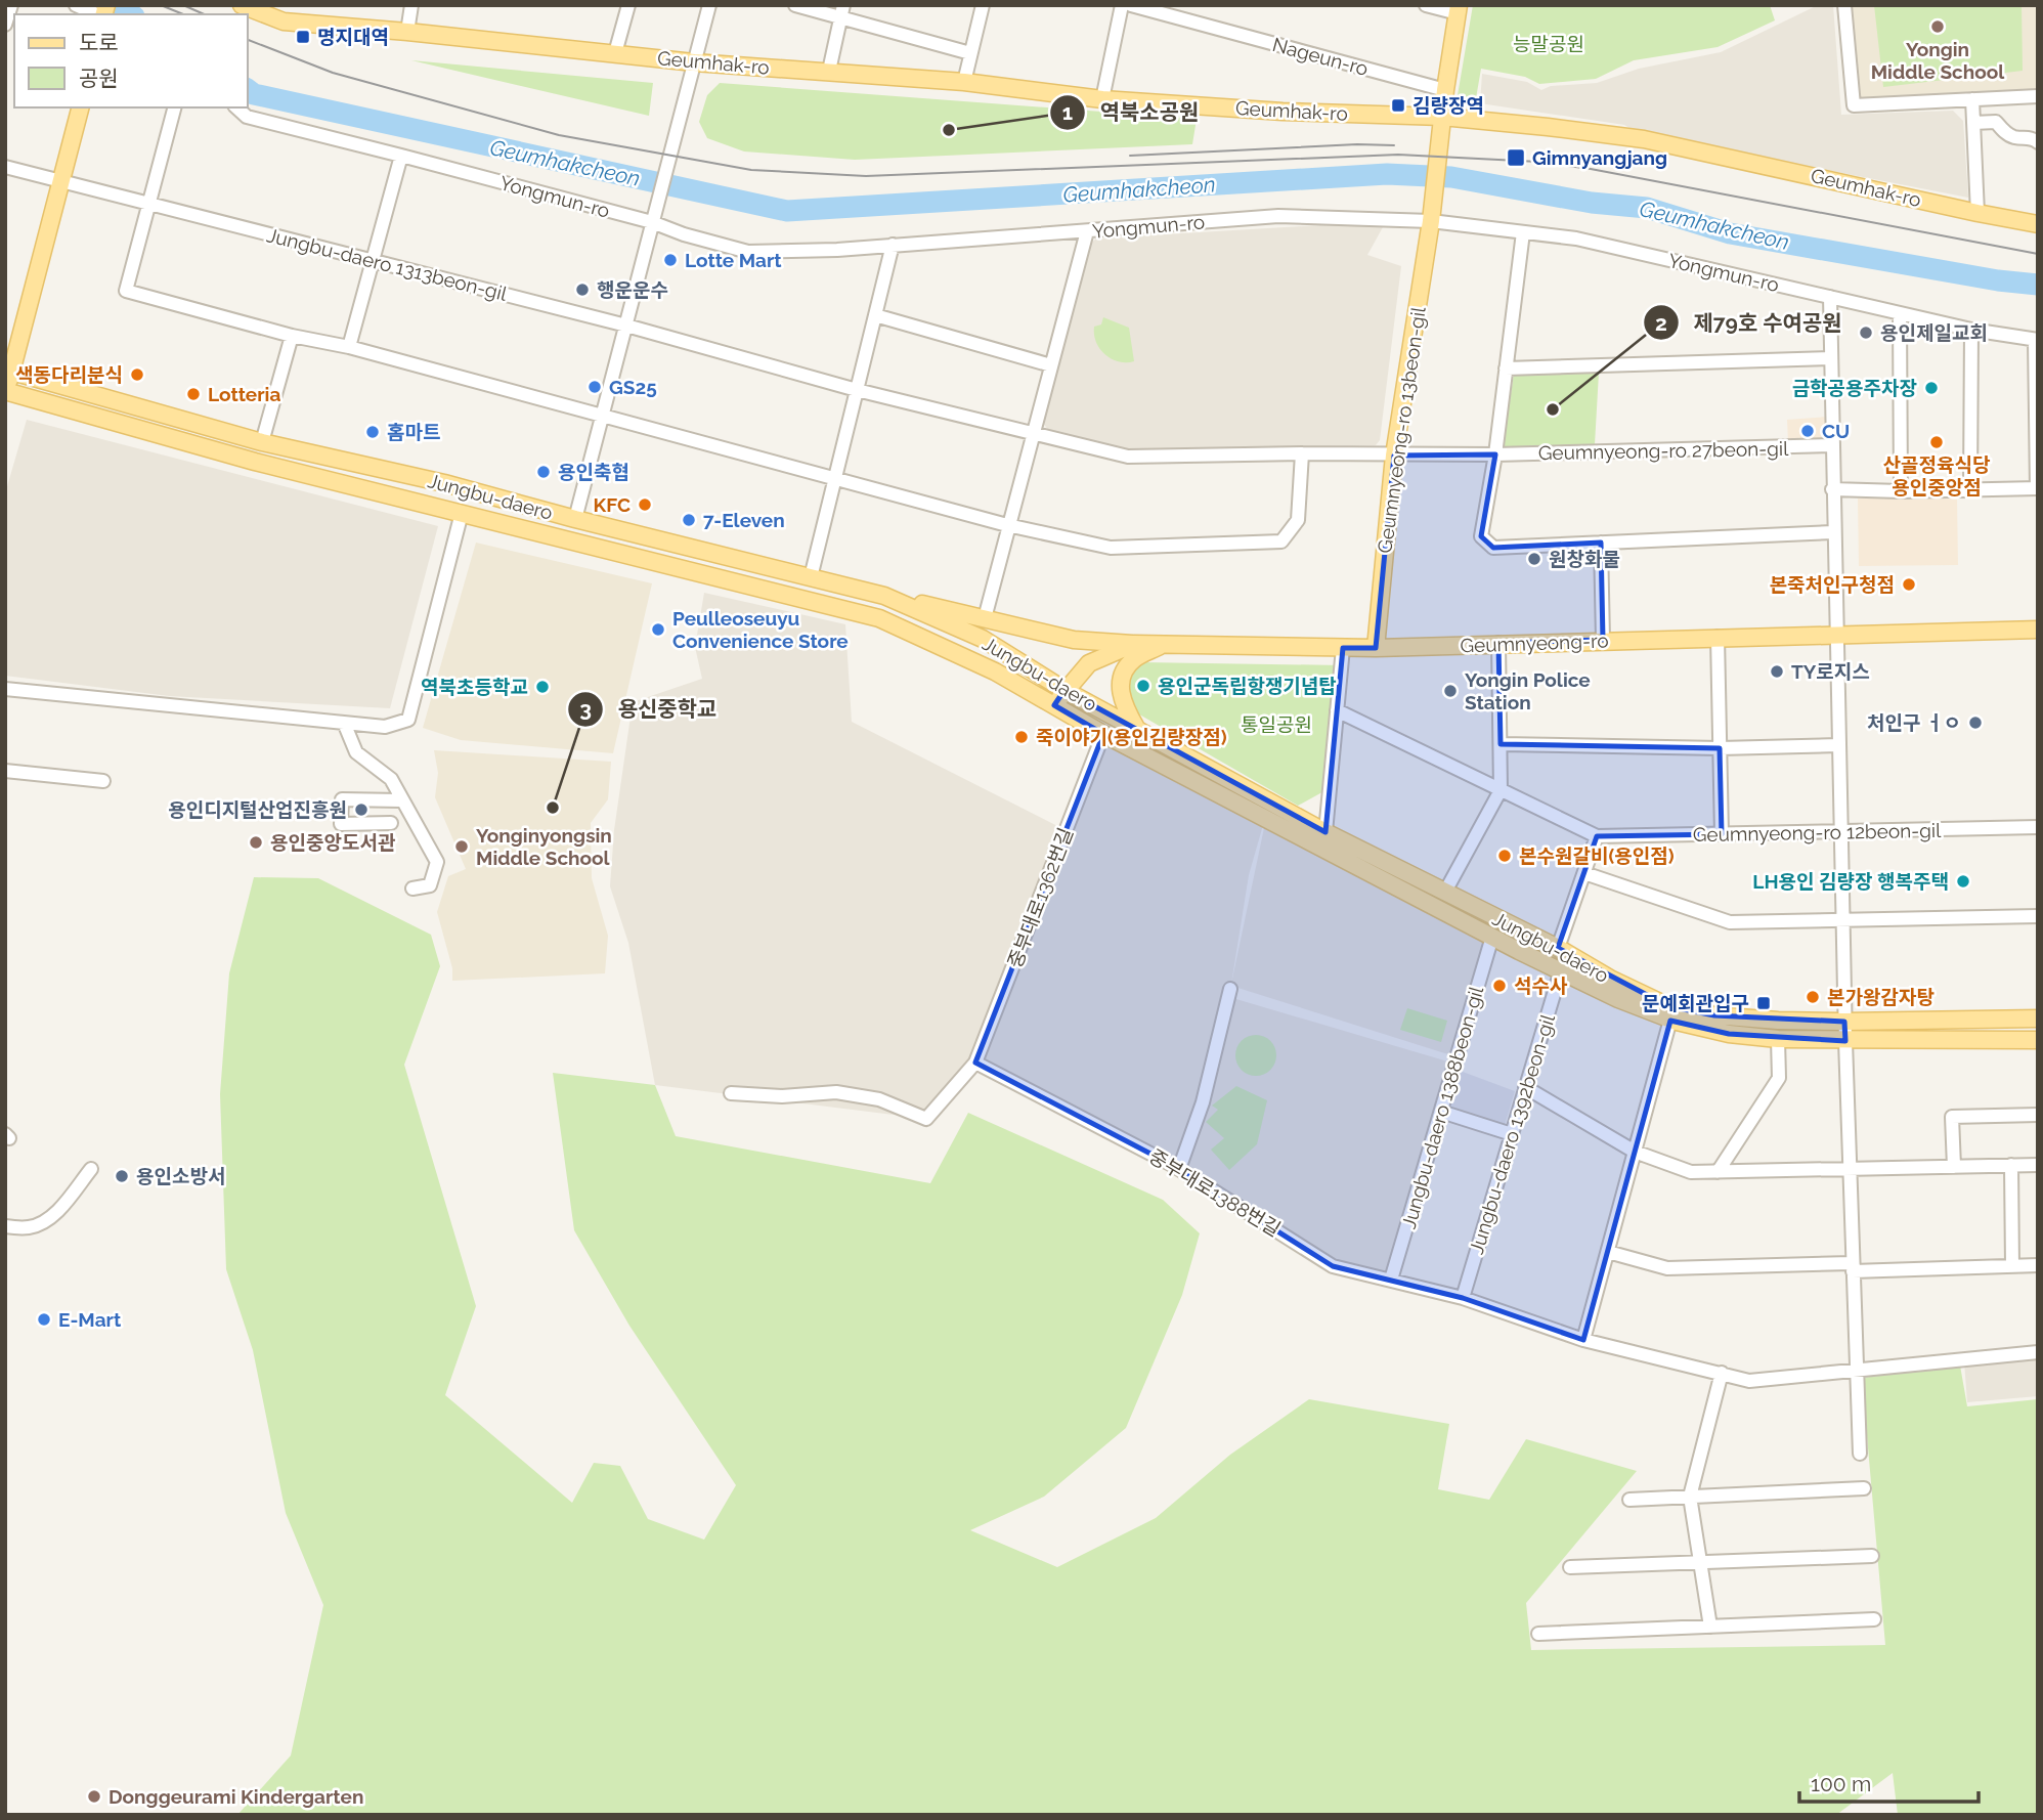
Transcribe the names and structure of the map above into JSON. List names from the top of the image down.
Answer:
{
  "streets": {
    "main road": [
      "Geumhak-ro",
      "Geumnyeong-ro 13beon-gil",
      "Jungbu-daero",
      "Geumnyeong-ro"
    ],
    "street": [
      "Nageun-ro",
      "Yongmun-ro",
      "Jungbu-daero 1313beon-gil",
      "Geumnyeong-ro 27beon-gil",
      "Geumnyeong-ro 12beon-gil",
      "중부대로1362번길",
      "Jungbu-daero 1388beon-gil",
      "Jungbu-daero 1392beon-gil",
      "중부대로1388번길"
    ]
  },
  "crossings": [
    ["Geumhak-ro", "Geumnyeong-ro 13beon-gil"],
    ["Yongmun-ro", "Geumnyeong-ro 13beon-gil"],
    ["Jungbu-daero 1313beon-gil", "Geumnyeong-ro 27beon-gil"],
    ["Geumnyeong-ro 13beon-gil", "Geumnyeong-ro 27beon-gil"],
    ["Geumnyeong-ro 13beon-gil", "Geumnyeong-ro"],
    ["Jungbu-daero", "Geumnyeong-ro"],
    ["Jungbu-daero", "중부대로1362번길"],
    ["Jungbu-daero", "Jungbu-daero 1388beon-gil"],
    ["Jungbu-daero", "Jungbu-daero 1392beon-gil"],
    ["중부대로1362번길", "중부대로1388번길"],
    ["Jungbu-daero 1388beon-gil", "중부대로1388번길"],
    ["Jungbu-daero 1392beon-gil", "중부대로1388번길"]
  ],
  "water": ["Geumhakcheon"],
  "parks": ["능말공원", "통일공원"],
  "places": {
    "other": [
      "Yongin Middle School",
      "역북소공원",
      "Lotte Mart",
      "행운운수",
      "용인제일교회",
      "색동다리분식",
      "GS25",
      "금학공용주차장",
      "Lotteria",
      "제79호 수여공원",
      "CU",
      "홈마트",
      "산골정육식당 용인중앙점",
      "용인축협",
      "KFC",
      "7-Eleven",
      "원창화물",
      "본죽처인구청점",
      "Peulleoseuyu Convenience Store",
      "TY로지스",
      "용인군독립항쟁기념탑",
      "역북초등학교",
      "Yongin Police Station",
      "처인구 ㅓㅇ",
      "죽이야기(용인김량장점)",
      "용신중학교",
      "용인디지털산업진흥원",
      "용인중앙도서관",
      "Yonginyongsin Middle School",
      "본수원갈비(용인점)",
      "LH용인 김량장 행복주택",
      "석수사",
      "본가왕감자탕",
      "용인소방서",
      "E-Mart",
      "Donggeurami Kindergarten"
    ],
    "transit": [
      "명지대역",
      "김량장역",
      "Gimnyangjang",
      "문예회관입구"
    ]
  },
  "legend": ["도로", "공원"],
  "scale_bar": "100 m"
}
